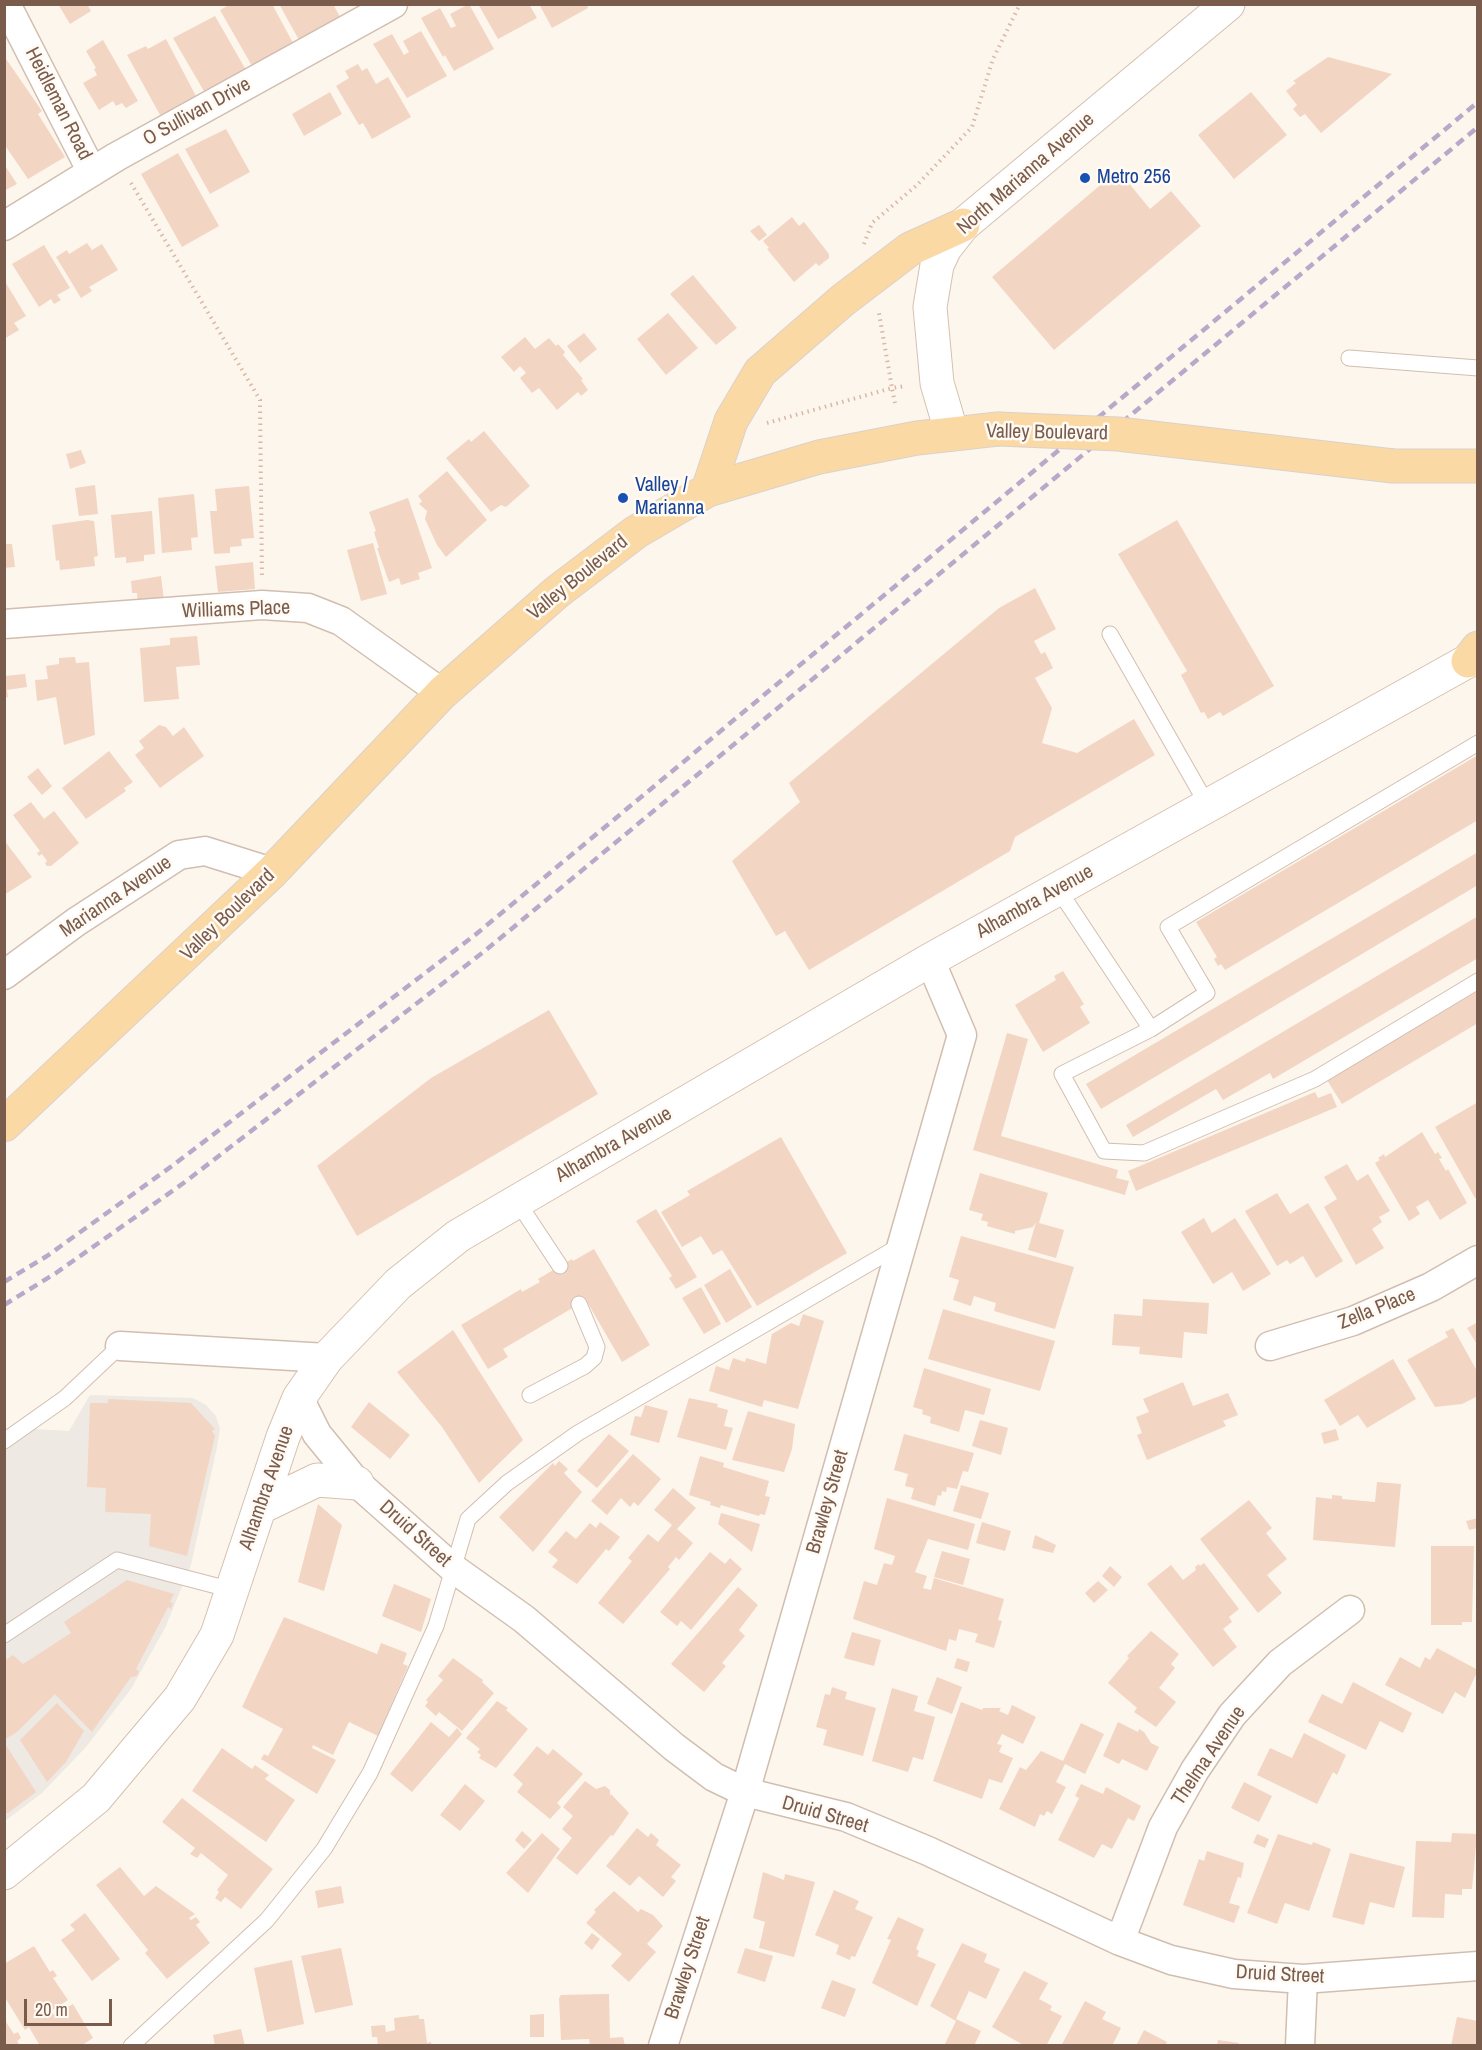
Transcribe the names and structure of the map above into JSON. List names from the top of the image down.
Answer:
{
  "streets": {
    "main road": ["North Marianna Avenue", "Valley Boulevard", "Alhambra Avenue"],
    "street": [
      "Heidleman Road",
      "O Sullivan Drive",
      "Williams Place",
      "Marianna Avenue",
      "Zella Place",
      "Brawley Street",
      "Druid Street",
      "Thelma Avenue"
    ]
  },
  "crossings": [
    ["Heidleman Road", "O Sullivan Drive"],
    ["North Marianna Avenue", "Valley Boulevard"],
    ["Valley Boulevard", "Williams Place"],
    ["Valley Boulevard", "Marianna Avenue"],
    ["Alhambra Avenue", "Brawley Street"],
    ["Alhambra Avenue", "Druid Street"],
    ["Brawley Street", "Druid Street"],
    ["Druid Street", "Thelma Avenue"]
  ],
  "places": ["Metro 256", "Valley / Marianna"],
  "scale_bar": "20 m"
}
